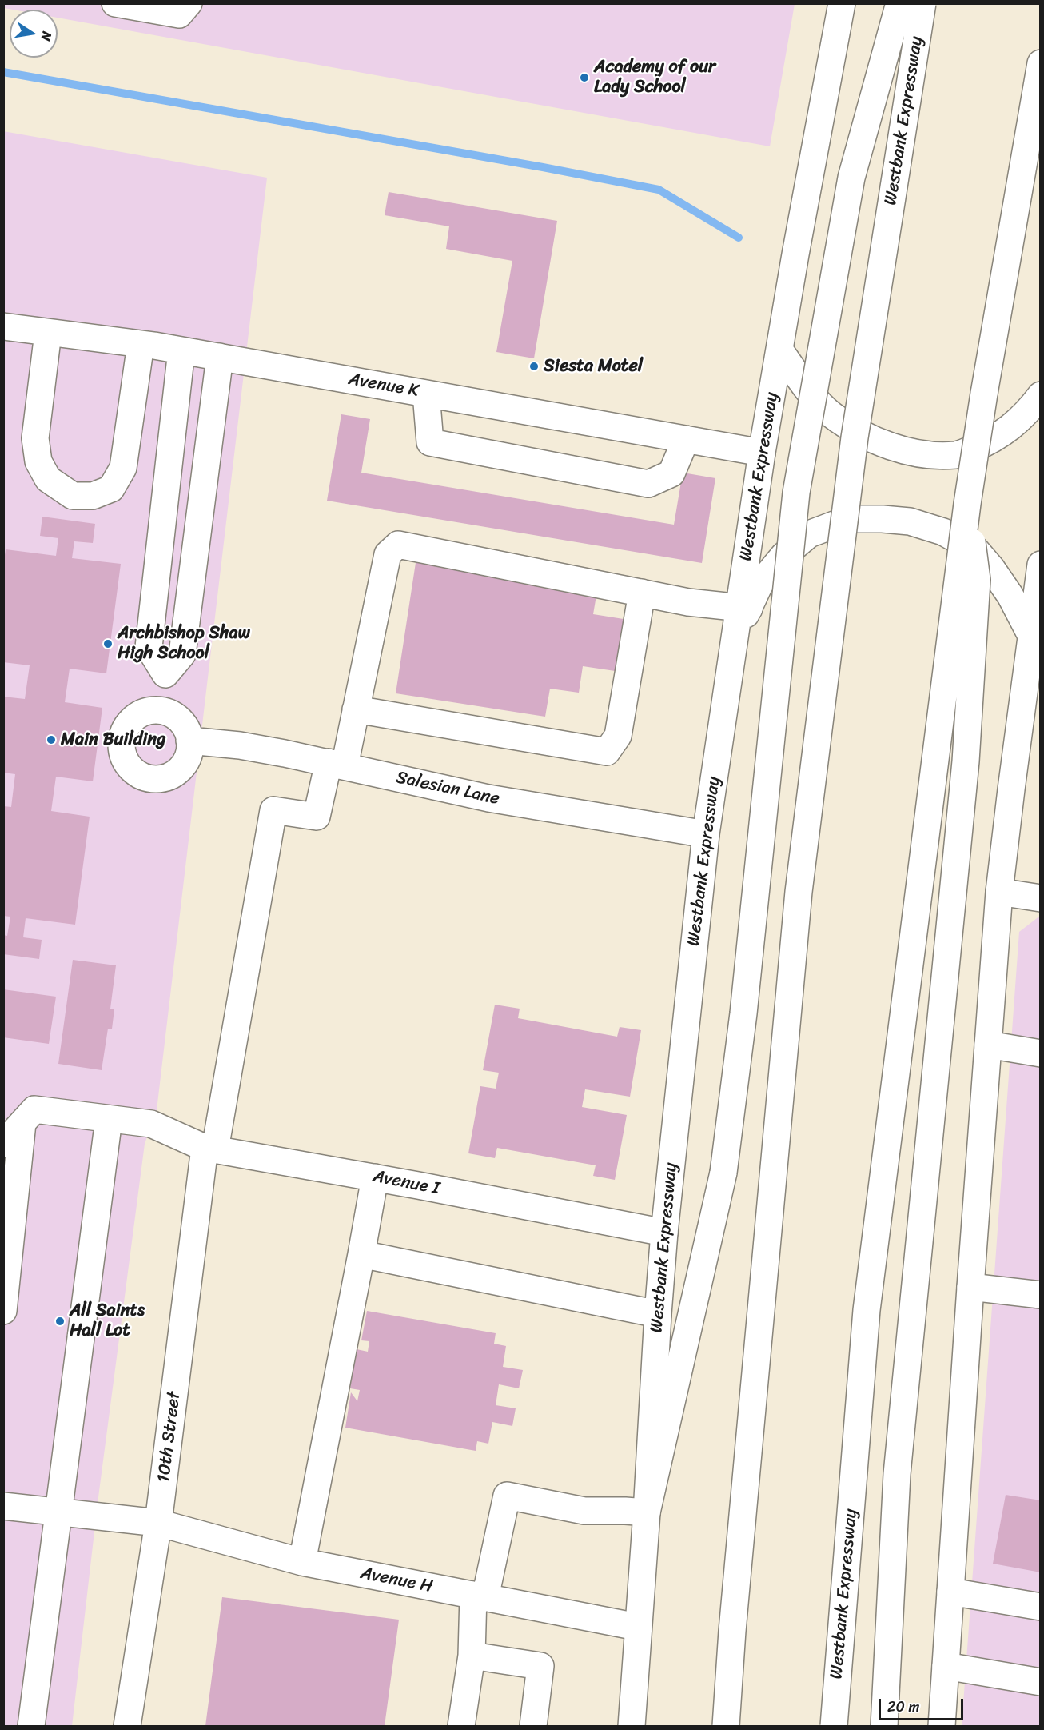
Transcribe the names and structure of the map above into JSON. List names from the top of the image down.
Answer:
{
  "streets": {
    "main road": [
      "Westbank Expressway",
      "Avenue K",
      "Salesian Lane",
      "Avenue I",
      "10th Street",
      "Avenue H"
    ]
  },
  "crossings": [
    ["Westbank Expressway", "Avenue K"],
    ["Westbank Expressway", "Salesian Lane"],
    ["Westbank Expressway", "Avenue I"],
    ["Westbank Expressway", "Avenue H"],
    ["Salesian Lane", "10th Street"],
    ["Avenue I", "10th Street"],
    ["10th Street", "Avenue H"]
  ],
  "places": [
    "Academy of our Lady School",
    "Siesta Motel",
    "Archbishop Shaw High School",
    "Main Building",
    "All Saints Hall Lot"
  ],
  "scale_bar": "20 m",
  "north": "right"
}
